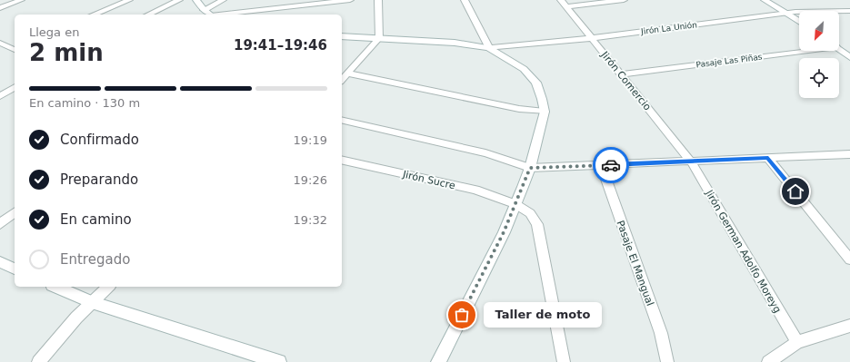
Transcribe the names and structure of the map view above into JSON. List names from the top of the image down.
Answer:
{
  "streets": {
    "street": [
      "Jirón La Unión",
      "Pasaje Las Piñas",
      "Jirón Comercio",
      "Jirón Sucre",
      "Jirón German Adolfo Moreyg",
      "Pasaje El Mangual"
    ]
  },
  "crossings": [
    ["Jirón La Unión", "Jirón Comercio"],
    ["Pasaje Las Piñas", "Jirón Comercio"],
    ["Jirón Comercio", "Jirón German Adolfo Moreyg"]
  ],
  "places": ["Taller de moto"],
  "north": "bottom left",
  "page": {
    "heading": ["2 min", "Llega en", "19:41–19:46"],
    "bar": "En camino · 130 m",
    "list": [
      ["Confirmado", "19:19"],
      ["Preparando", "19:26"],
      ["En camino", "19:32"],
      "Entregado"
    ],
    "bubble": "Taller de moto"
  }
}
